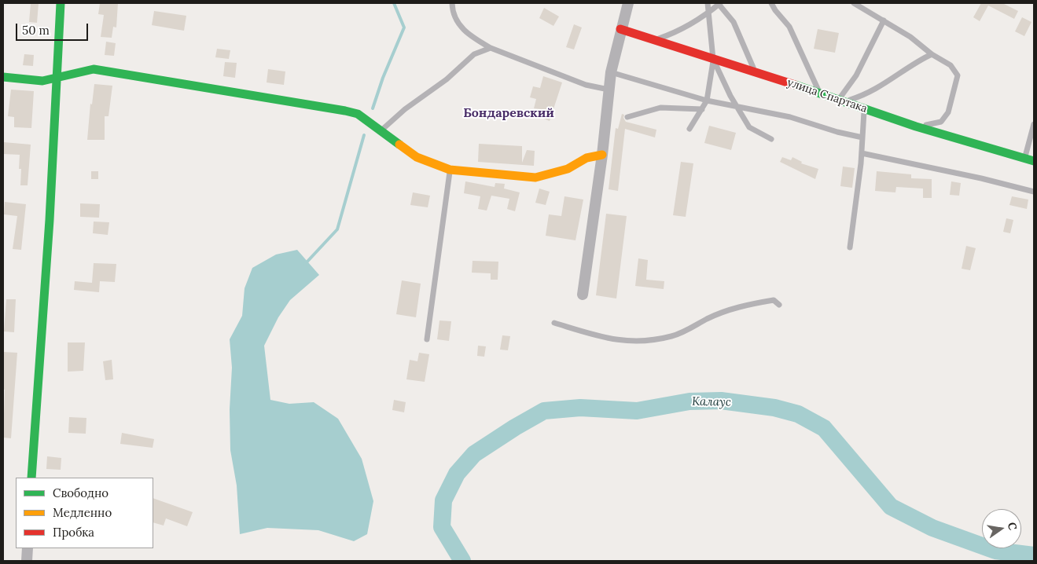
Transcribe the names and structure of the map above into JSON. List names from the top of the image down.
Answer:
{
  "streets": {
    "street": ["улица Спартака"]
  },
  "districts": ["Бондаревский"],
  "water": ["Калаус"],
  "legend": ["Свободно", "Медленно", "Пробка"],
  "scale_bar": "50 m",
  "north": "right"
}
